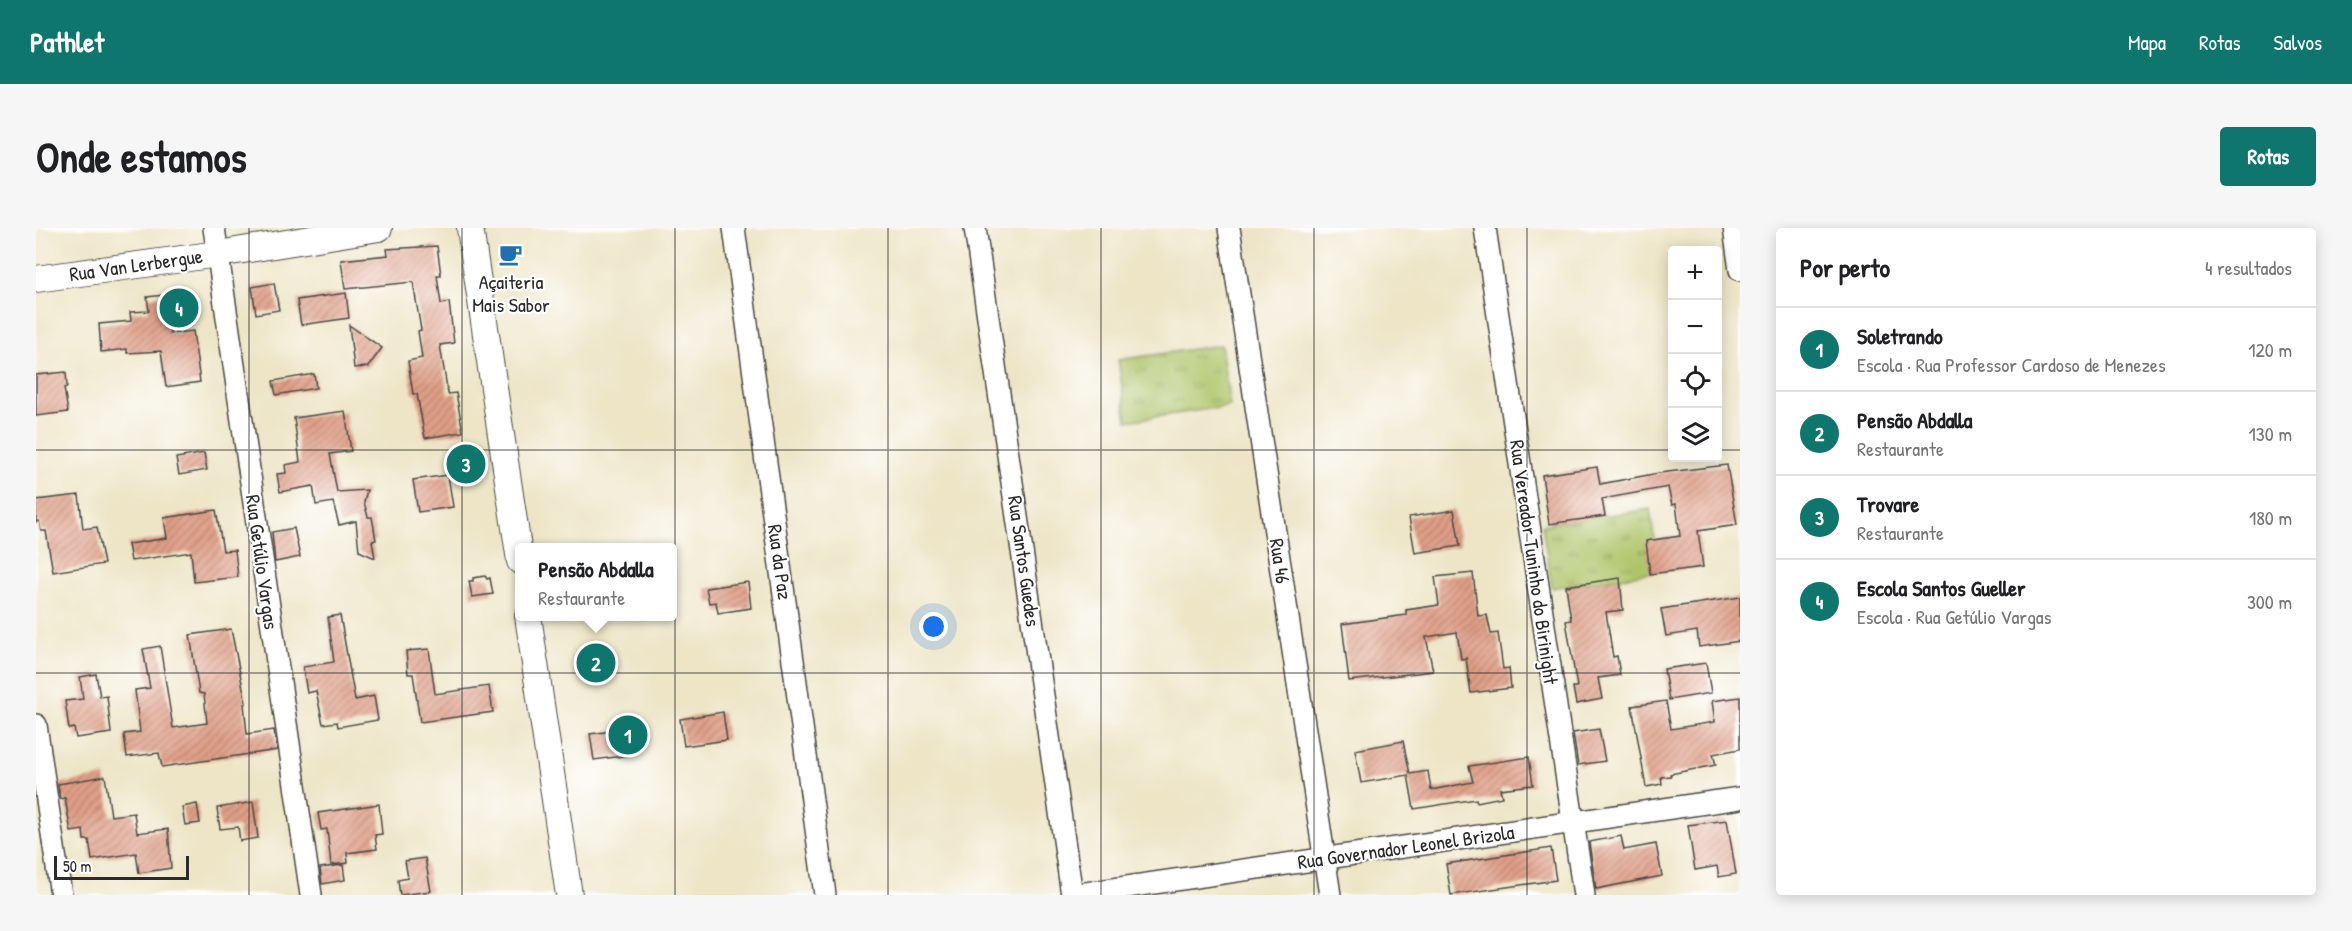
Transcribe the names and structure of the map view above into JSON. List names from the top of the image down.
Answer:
{
  "streets": {
    "street": [
      "Rua Van Lerbergue",
      "Rua Santos Guedes",
      "Rua 46",
      "Rua Getúlio Vargas",
      "Rua da Paz",
      "Rua Vereador Tuninho do Birinight",
      "Rua Governador Leonel Brizola"
    ]
  },
  "crossings": [
    ["Rua Van Lerbergue", "Rua Getúlio Vargas"],
    ["Rua Santos Guedes", "Rua Governador Leonel Brizola"],
    ["Rua 46", "Rua Governador Leonel Brizola"],
    ["Rua Vereador Tuninho do Birinight", "Rua Governador Leonel Brizola"]
  ],
  "places": {
    "cafe": ["Açaiteria Mais Sabor"]
  },
  "scale_bar": "50 m",
  "page": {
    "header": "Pathlet",
    "nav": ["Mapa", "Rotas", "Salvos"],
    "buttons": "Rotas",
    "title": "Onde estamos",
    "heading": ["Por perto", "4 resultados"],
    "map_buttons": ["+", "−"],
    "pins": [
      "4",
      "3",
      "2",
      "1"
    ],
    "list": [
      {
        "mark": "1",
        "name": "Soletrando",
        "note": "Escola · Rua Professor Cardoso de Menezes",
        "value": "120 m"
      },
      {
        "mark": "2",
        "name": "Pensão Abdalla",
        "note": "Restaurante",
        "value": "130 m"
      },
      {
        "mark": "3",
        "name": "Trovare",
        "note": "Restaurante",
        "value": "180 m"
      },
      {
        "mark": "4",
        "name": "Escola Santos Gueller",
        "note": "Escola · Rua Getúlio Vargas",
        "value": "300 m"
      }
    ],
    "popup": ["Pensão Abdalla", "Restaurante"],
    "scale": "50 m"
  }
}
